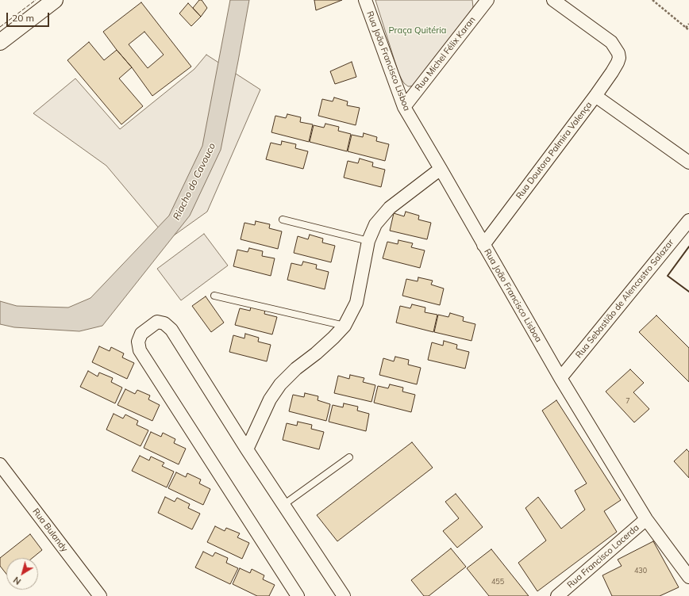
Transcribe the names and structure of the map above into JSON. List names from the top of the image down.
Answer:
{
  "streets": {
    "street": [
      "Rua Michel Félix Karan",
      "Rua João Francisco Lisboa",
      "Rua Doutora Palmira Valença",
      "Rua Sebastião de Alencastro Salazar",
      "Rua Bulandy",
      "Rua Francisco Lacerda"
    ]
  },
  "crossings": [
    ["Rua Michel Félix Karan", "Rua João Francisco Lisboa"],
    ["Rua João Francisco Lisboa", "Rua Doutora Palmira Valença"],
    ["Rua João Francisco Lisboa", "Rua Sebastião de Alencastro Salazar"],
    ["Rua João Francisco Lisboa", "Rua Francisco Lacerda"]
  ],
  "water": ["Riacho do Cavouco"],
  "parks": ["Praça Quitéria"],
  "house_numbers": ["7", "430", "455"],
  "scale_bar": "20 m",
  "north": "bottom left"
}
